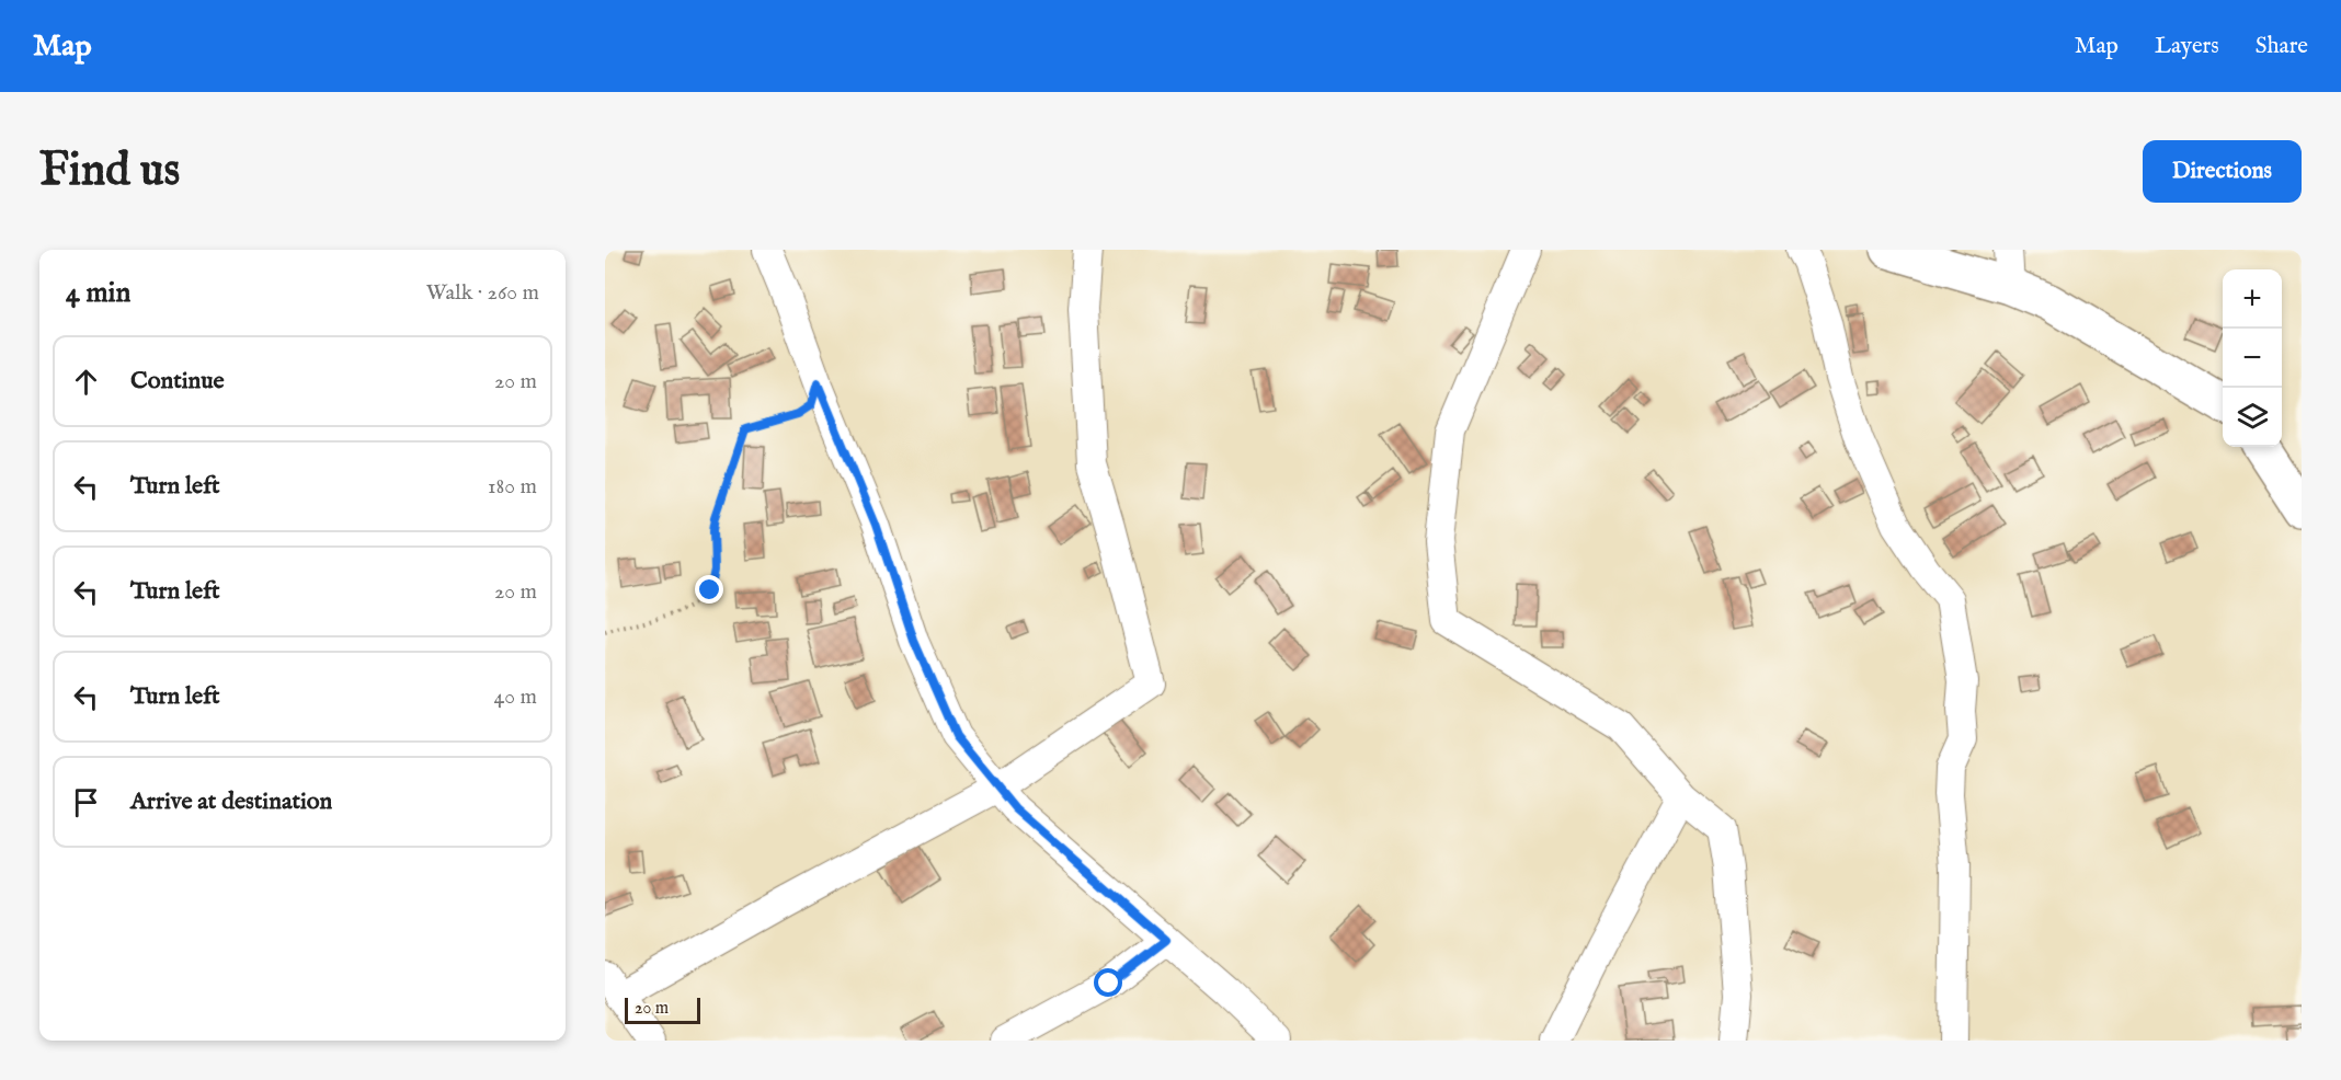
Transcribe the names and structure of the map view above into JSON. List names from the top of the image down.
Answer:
{
  "scale_bar": "20 m",
  "page": {
    "header": "Map",
    "nav": ["Map", "Layers", "Share"],
    "buttons": "Directions",
    "title": "Find us",
    "heading": ["4 min", "Walk · 260 m"],
    "map_buttons": ["+", "−"],
    "list": [
      ["Continue", "20 m"],
      ["Turn left", "180 m"],
      ["Turn left", "20 m"],
      ["Turn left", "40 m"],
      "Arrive at destination"
    ],
    "scale": "20 m"
  }
}
